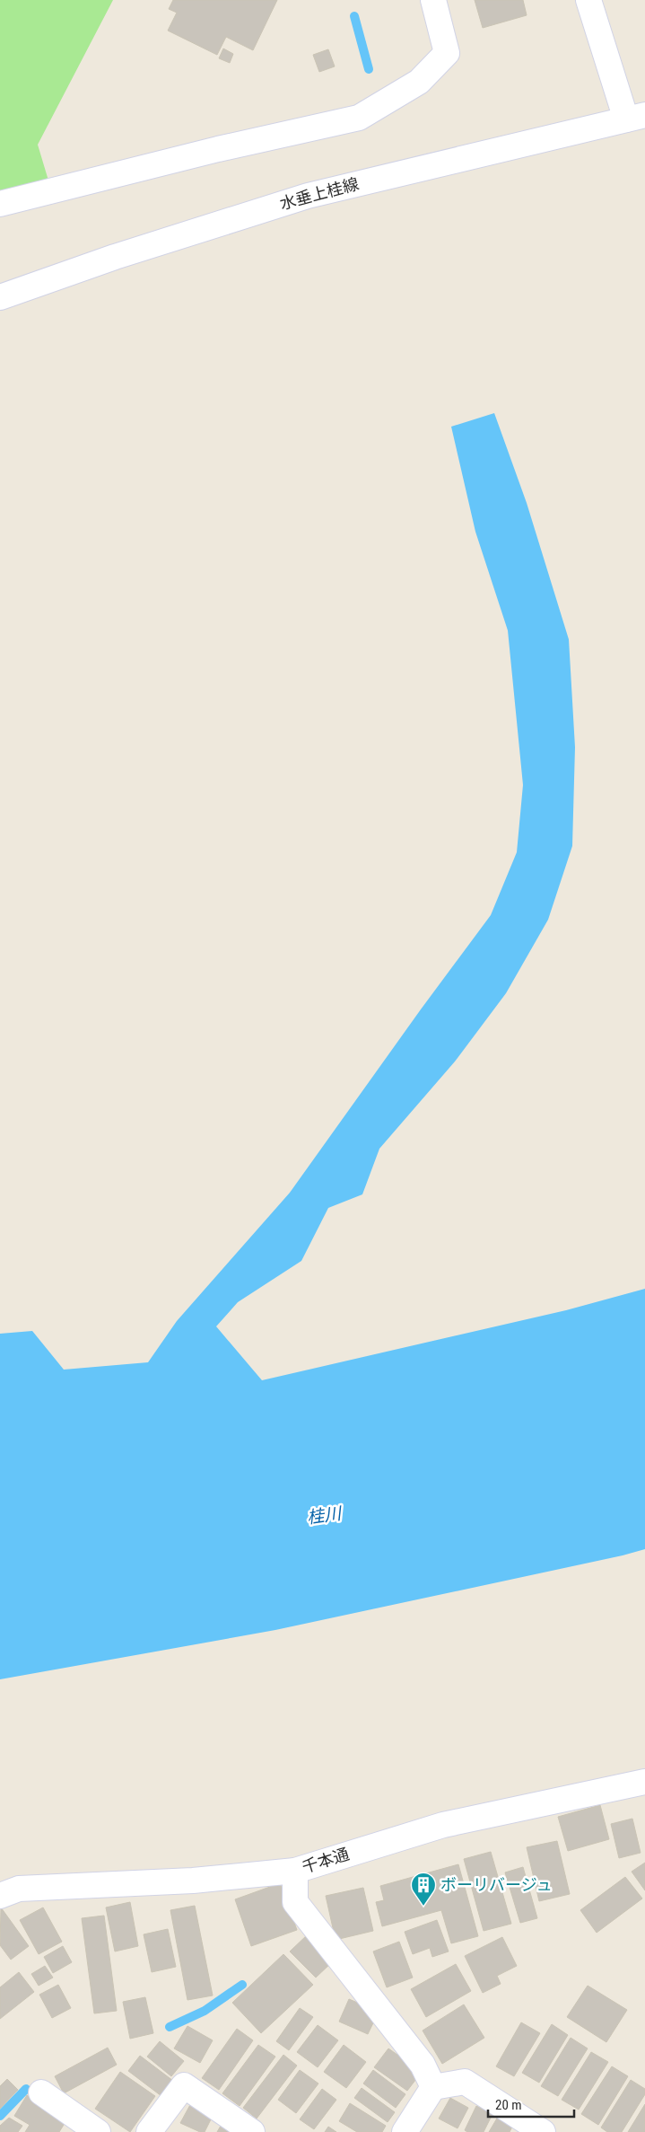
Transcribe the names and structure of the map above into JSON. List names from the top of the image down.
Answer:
{
  "streets": {
    "street": ["水垂上桂線", "千本通"]
  },
  "water": ["桂川"],
  "places": {
    "building": ["ボーリバージュ"]
  },
  "scale_bar": "20 m"
}
